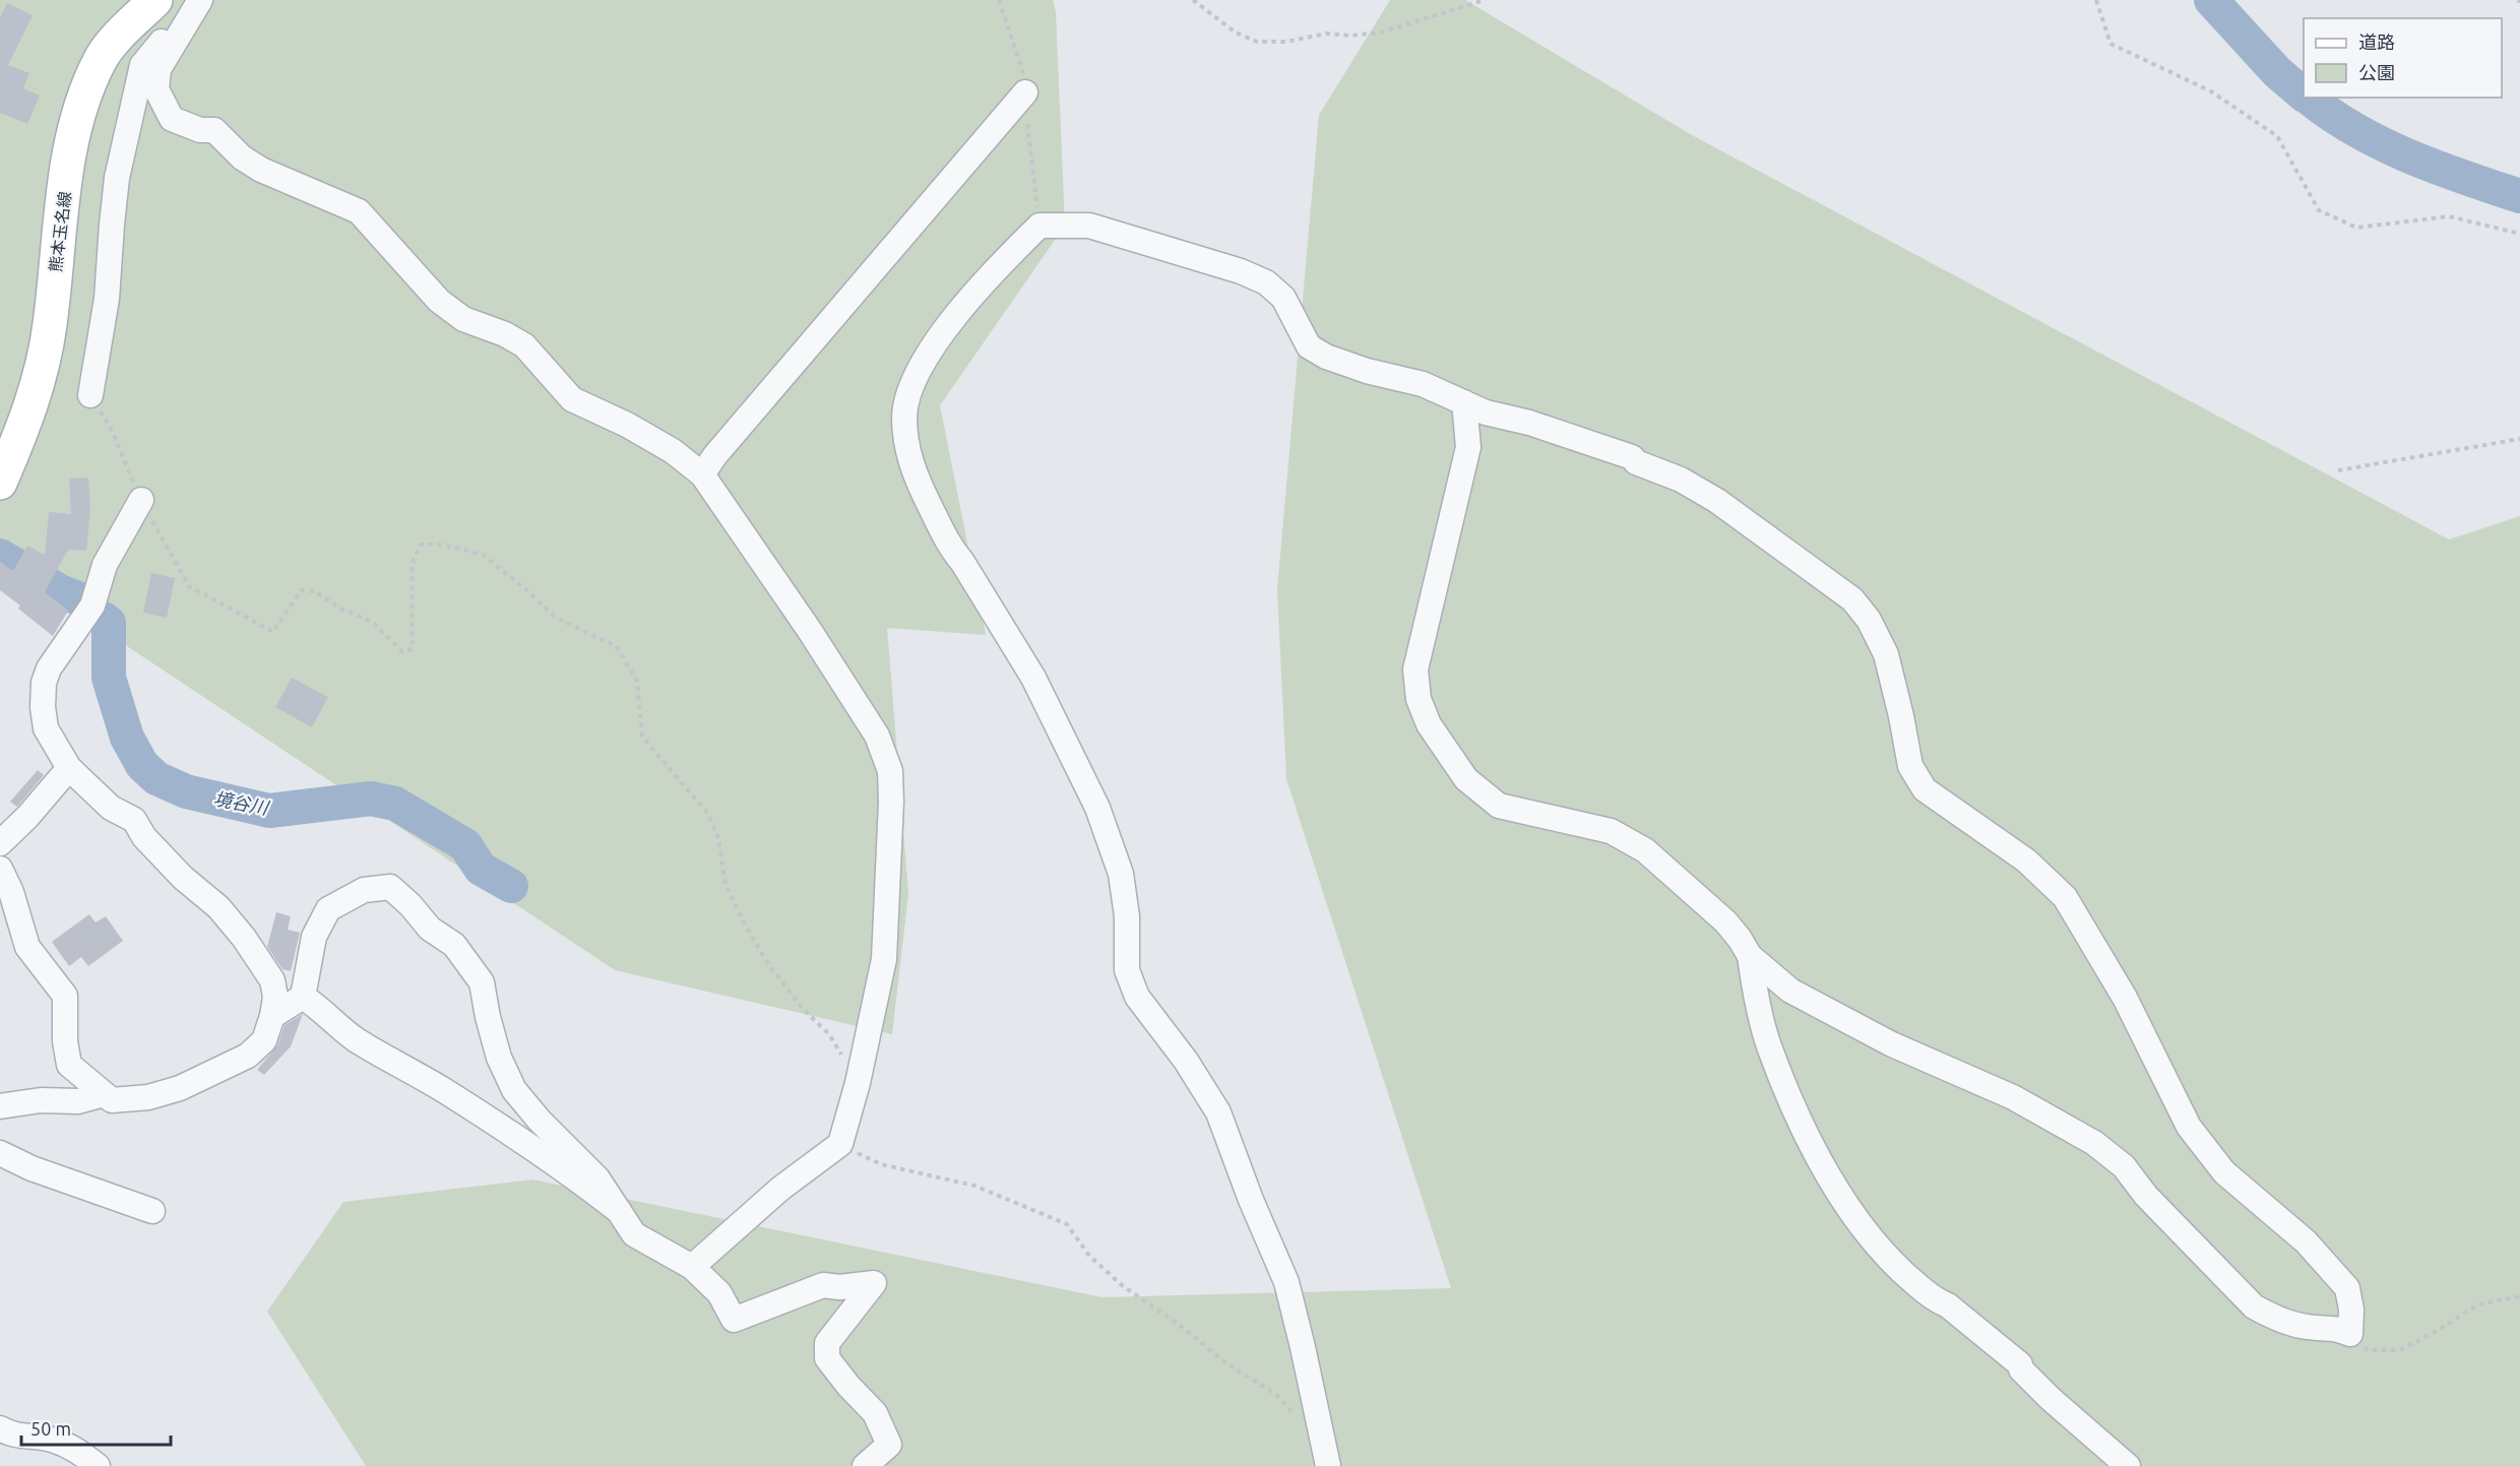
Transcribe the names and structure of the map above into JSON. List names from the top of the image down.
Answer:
{
  "streets": {
    "main road": ["熊本玉名線"]
  },
  "water": ["境谷川"],
  "legend": ["道路", "公園"],
  "scale_bar": "50 m"
}
